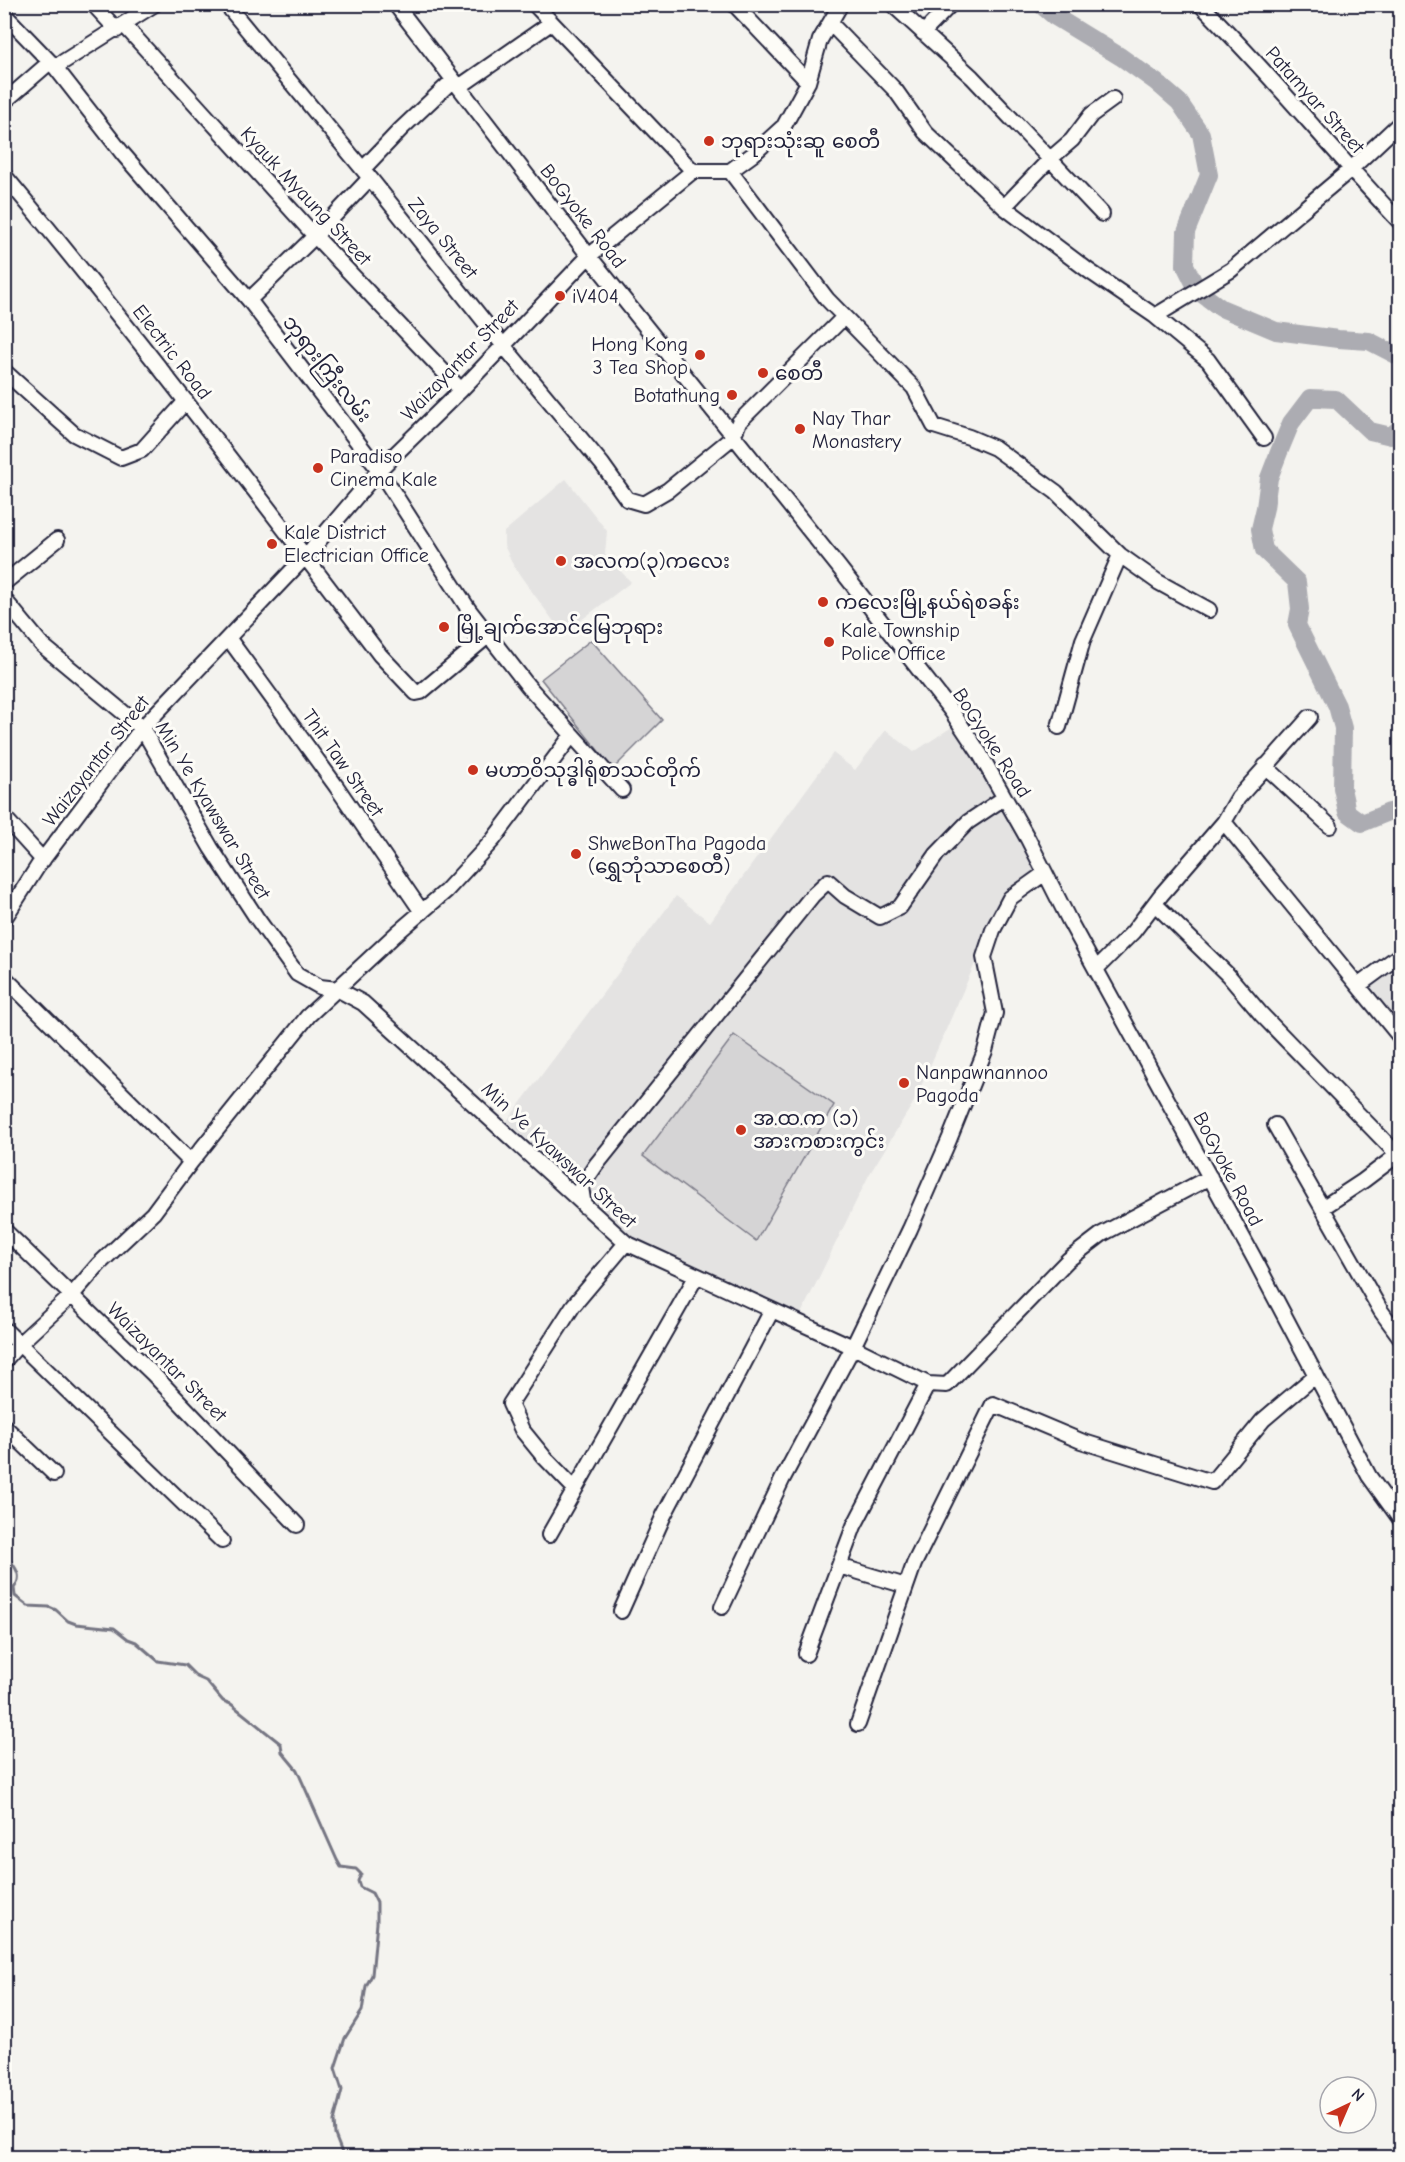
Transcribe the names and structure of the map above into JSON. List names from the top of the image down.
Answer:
{
  "streets": {
    "street": [
      "Patamyar Street",
      "Kyauk Myaung Street",
      "BoGyoke Road",
      "Zaya Street",
      "Electric Road",
      "Waizayantar Street",
      "ဘုရားကြီးလမ်း",
      "Thit Taw Street",
      "Min Ye Kyawswar Street"
    ]
  },
  "crossings": [
    ["Kyauk Myaung Street", "Waizayantar Street"],
    ["BoGyoke Road", "Zaya Street"],
    ["BoGyoke Road", "Waizayantar Street"],
    ["Zaya Street", "Waizayantar Street"],
    ["Electric Road", "Waizayantar Street"],
    ["Electric Road", "ဘုရားကြီးလမ်း"],
    ["Waizayantar Street", "ဘုရားကြီးလမ်း"],
    ["Waizayantar Street", "Thit Taw Street"],
    ["Waizayantar Street", "Min Ye Kyawswar Street"]
  ],
  "places": [
    "ဘုရားသုံးဆူ စေတီ",
    "iV404",
    "Hong Kong 3 Tea Shop",
    "စေတီ",
    "Botathung",
    "Nay Thar Monastery",
    "Paradiso Cinema Kale",
    "Kale District Electrician Office",
    "အလက(၃)ကလေး",
    "ကလေးမြို့နယ်ရဲစခန်း",
    "မြို့ချက်အောင်မြေဘုရား",
    "Kale Township Police Office",
    "မဟာဝိသုဒ္ဓါရုံစာသင်တိုက်",
    "ShweBonTha Pagoda (ရွှေဘုံသာစေတီ)",
    "Nanpawnannoo Pagoda",
    "အ.ထ.က (၁) အားကစားကွင်း"
  ],
  "north": "top right"
}
